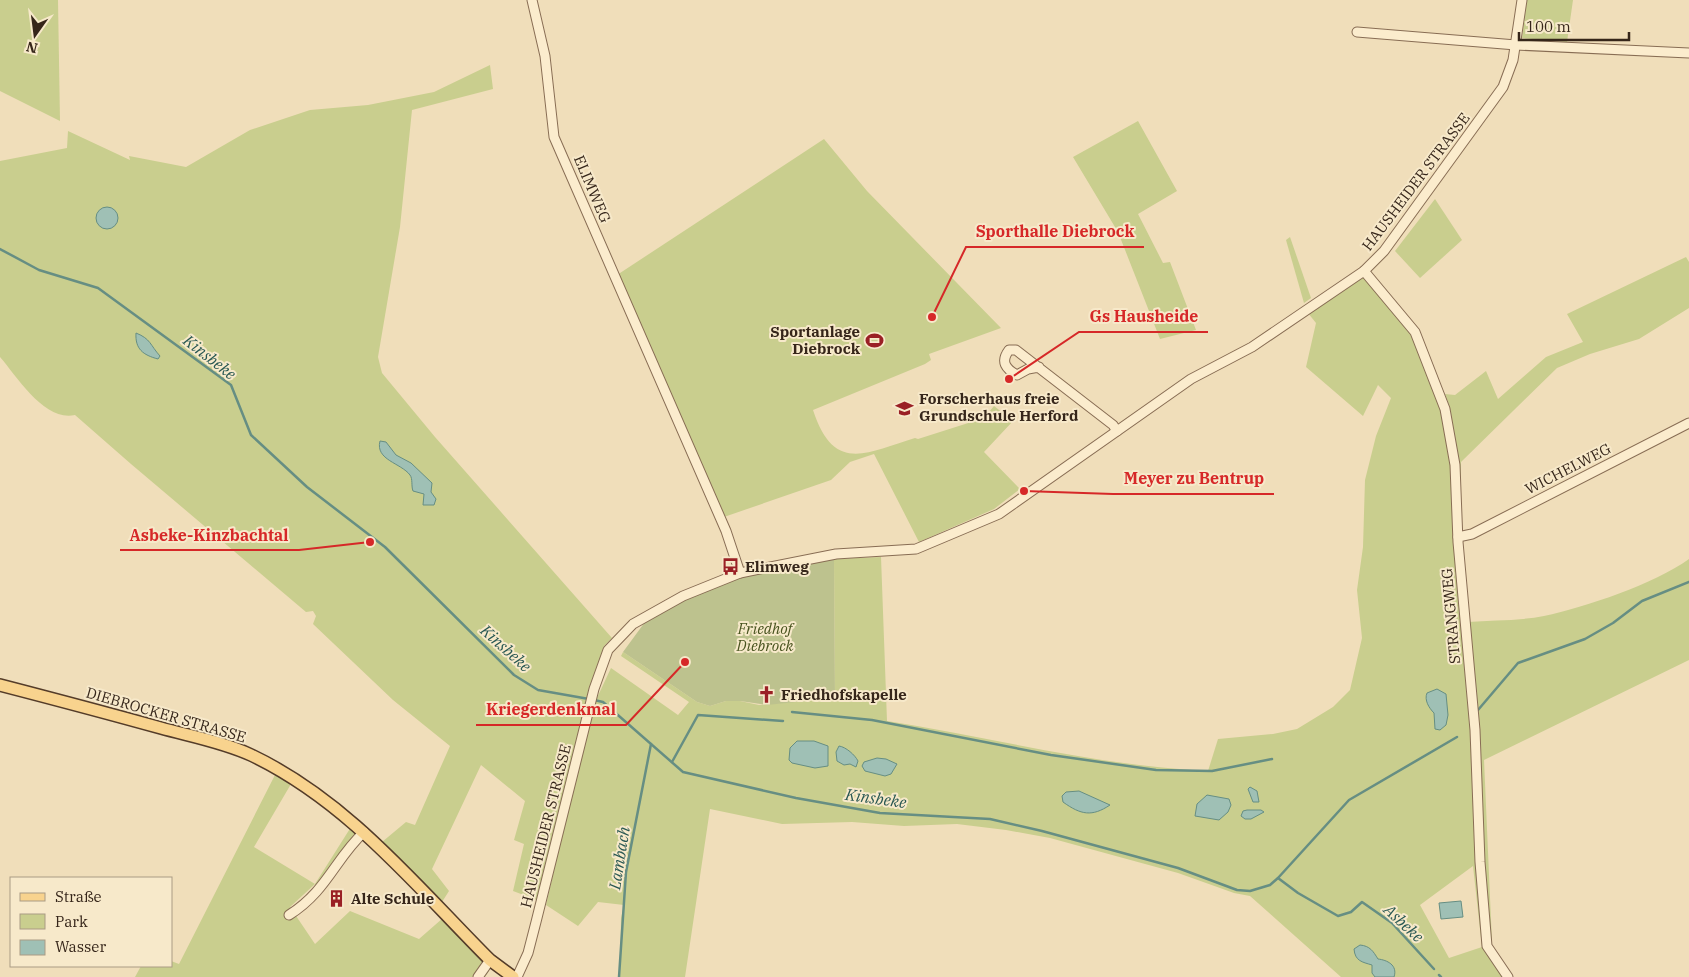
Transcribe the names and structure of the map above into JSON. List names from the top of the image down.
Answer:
{
  "streets": {
    "main road": ["DIEBROCKER STRASSE"],
    "street": [
      "HAUSHEIDER STRASSE",
      "ELIMWEG",
      "WICHELWEG",
      "STRANGWEG"
    ]
  },
  "crossings": [
    ["HAUSHEIDER STRASSE", "ELIMWEG"],
    ["HAUSHEIDER STRASSE", "STRANGWEG"],
    ["HAUSHEIDER STRASSE", "DIEBROCKER STRASSE"],
    ["WICHELWEG", "STRANGWEG"]
  ],
  "water": ["Kinsbeke", "Lambach", "Asbeke"],
  "parks": ["Friedhof Diebrock"],
  "places": {
    "other": [
      "Sporthalle Diebrock",
      "Gs Hausheide",
      "Meyer zu Bentrup",
      "Asbeke-Kinzbachtal",
      "Kriegerdenkmal"
    ],
    "sports": ["Sportanlage Diebrock"],
    "school or university": ["Forscherhaus freie Grundschule Herford"],
    "bus stop": ["Elimweg"],
    "church": ["Friedhofskapelle"],
    "building": ["Alte Schule"]
  },
  "legend": ["Straße", "Park", "Wasser"],
  "scale_bar": "100 m",
  "north": "bottom"
}
